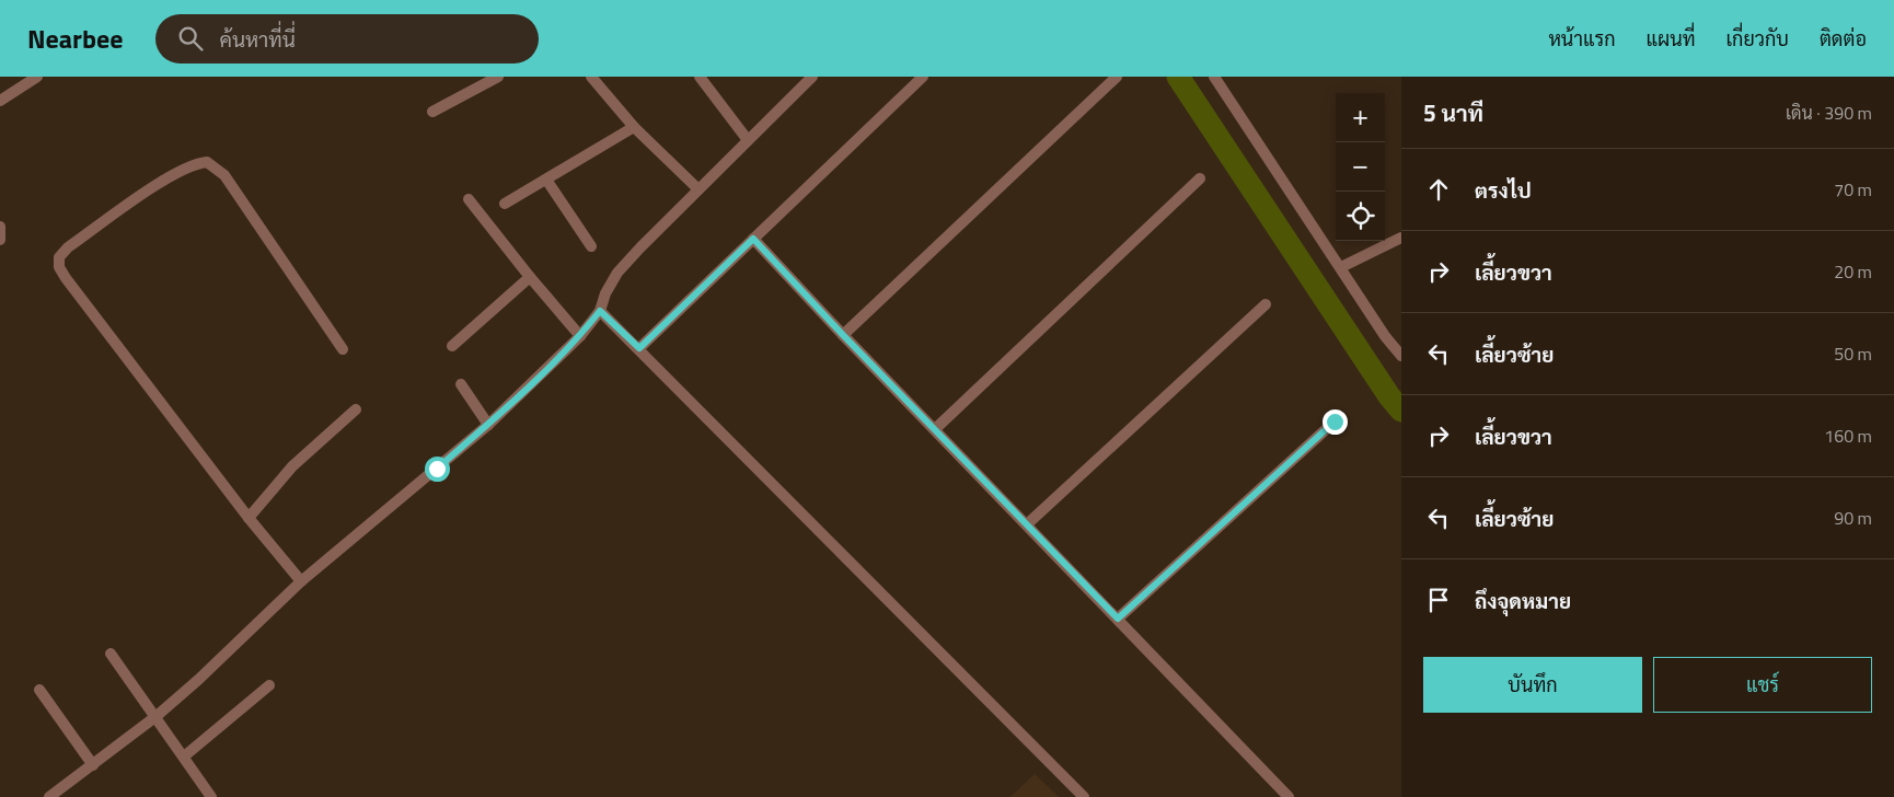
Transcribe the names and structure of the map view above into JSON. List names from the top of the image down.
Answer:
{
  "page": {
    "header": "Nearbee",
    "search": "ค้นหาที่นี่",
    "nav": [
      "หน้าแรก",
      "แผนที่",
      "เกี่ยวกับ",
      "ติดต่อ"
    ],
    "heading": ["5 นาที", "เดิน · 390 m"],
    "map_buttons": ["+", "−"],
    "list": [
      ["ตรงไป", "70 m"],
      ["เลี้ยวขวา", "20 m"],
      ["เลี้ยวซ้าย", "50 m"],
      ["เลี้ยวขวา", "160 m"],
      ["เลี้ยวซ้าย", "90 m"],
      "ถึงจุดหมาย"
    ],
    "buttons": ["บันทึก", "แชร์"]
  }
}
